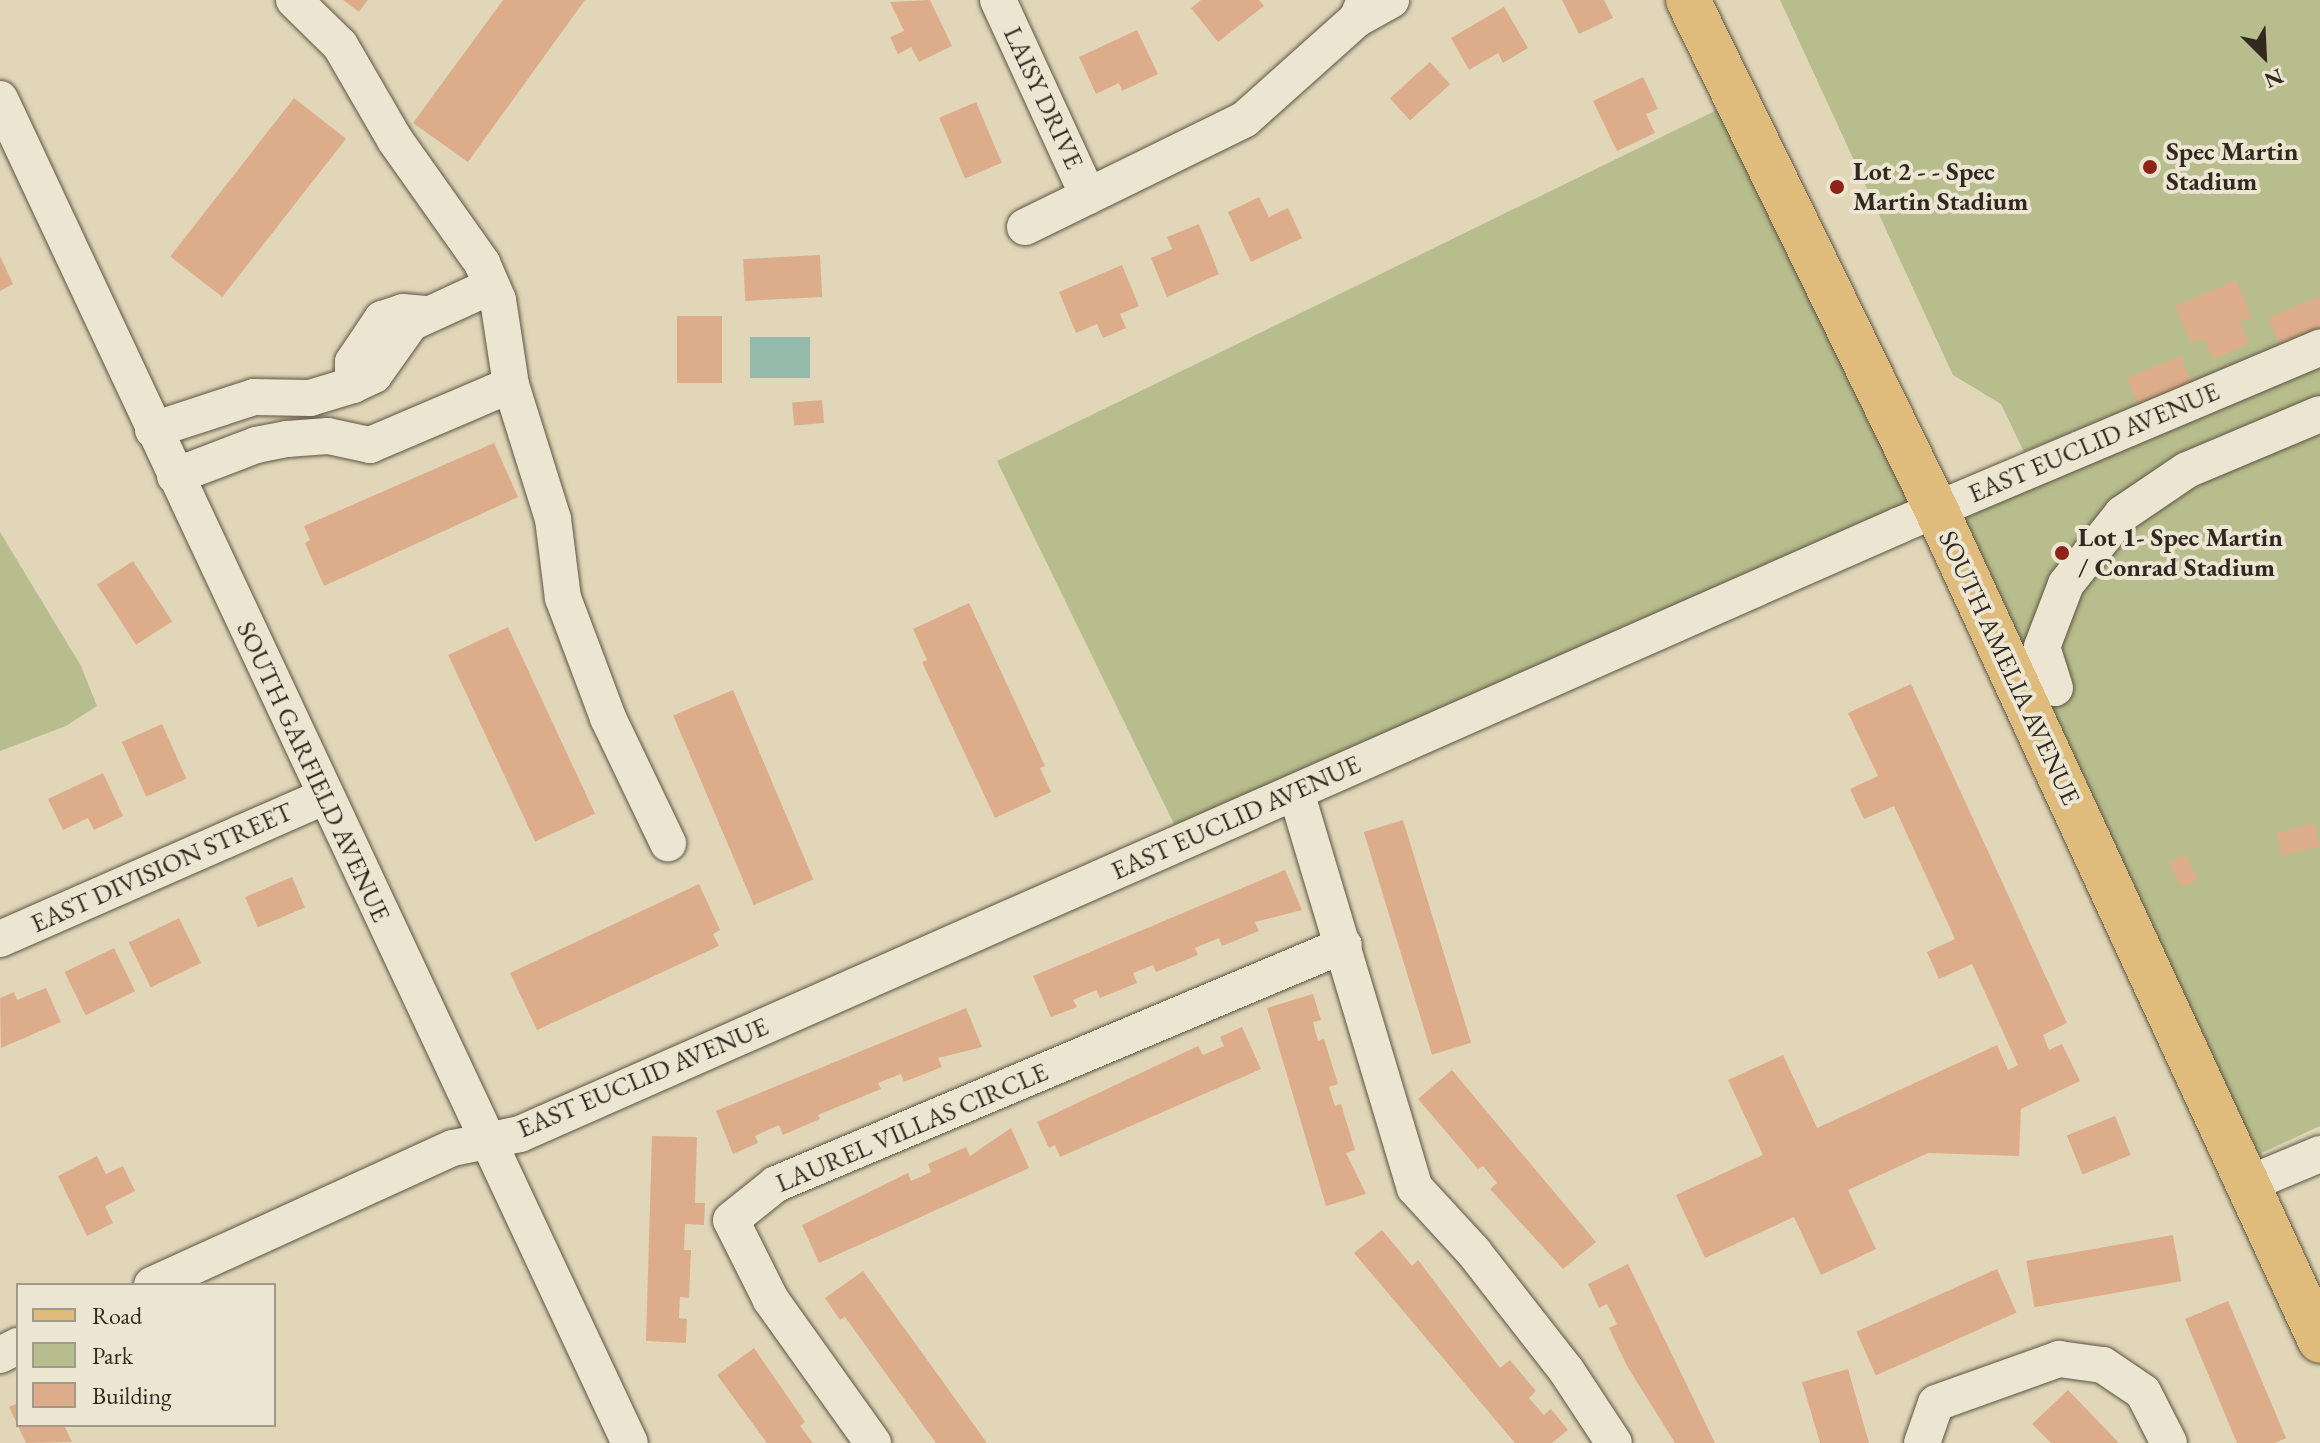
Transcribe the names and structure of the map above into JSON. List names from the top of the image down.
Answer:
{
  "streets": {
    "main road": ["SOUTH AMELIA AVENUE"],
    "street": [
      "LAISY DRIVE",
      "EAST EUCLID AVENUE",
      "SOUTH GARFIELD AVENUE",
      "EAST DIVISION STREET",
      "LAUREL VILLAS CIRCLE"
    ]
  },
  "crossings": [
    ["EAST EUCLID AVENUE", "SOUTH AMELIA AVENUE"],
    ["EAST EUCLID AVENUE", "SOUTH GARFIELD AVENUE"],
    ["SOUTH GARFIELD AVENUE", "EAST DIVISION STREET"]
  ],
  "places": ["Spec Martin Stadium", "Lot 2 - - Spec Martin Stadium", "Lot 1- Spec Martin / Conrad Stadium"],
  "legend": ["Road", "Park", "Building"],
  "north": "bottom right"
}
